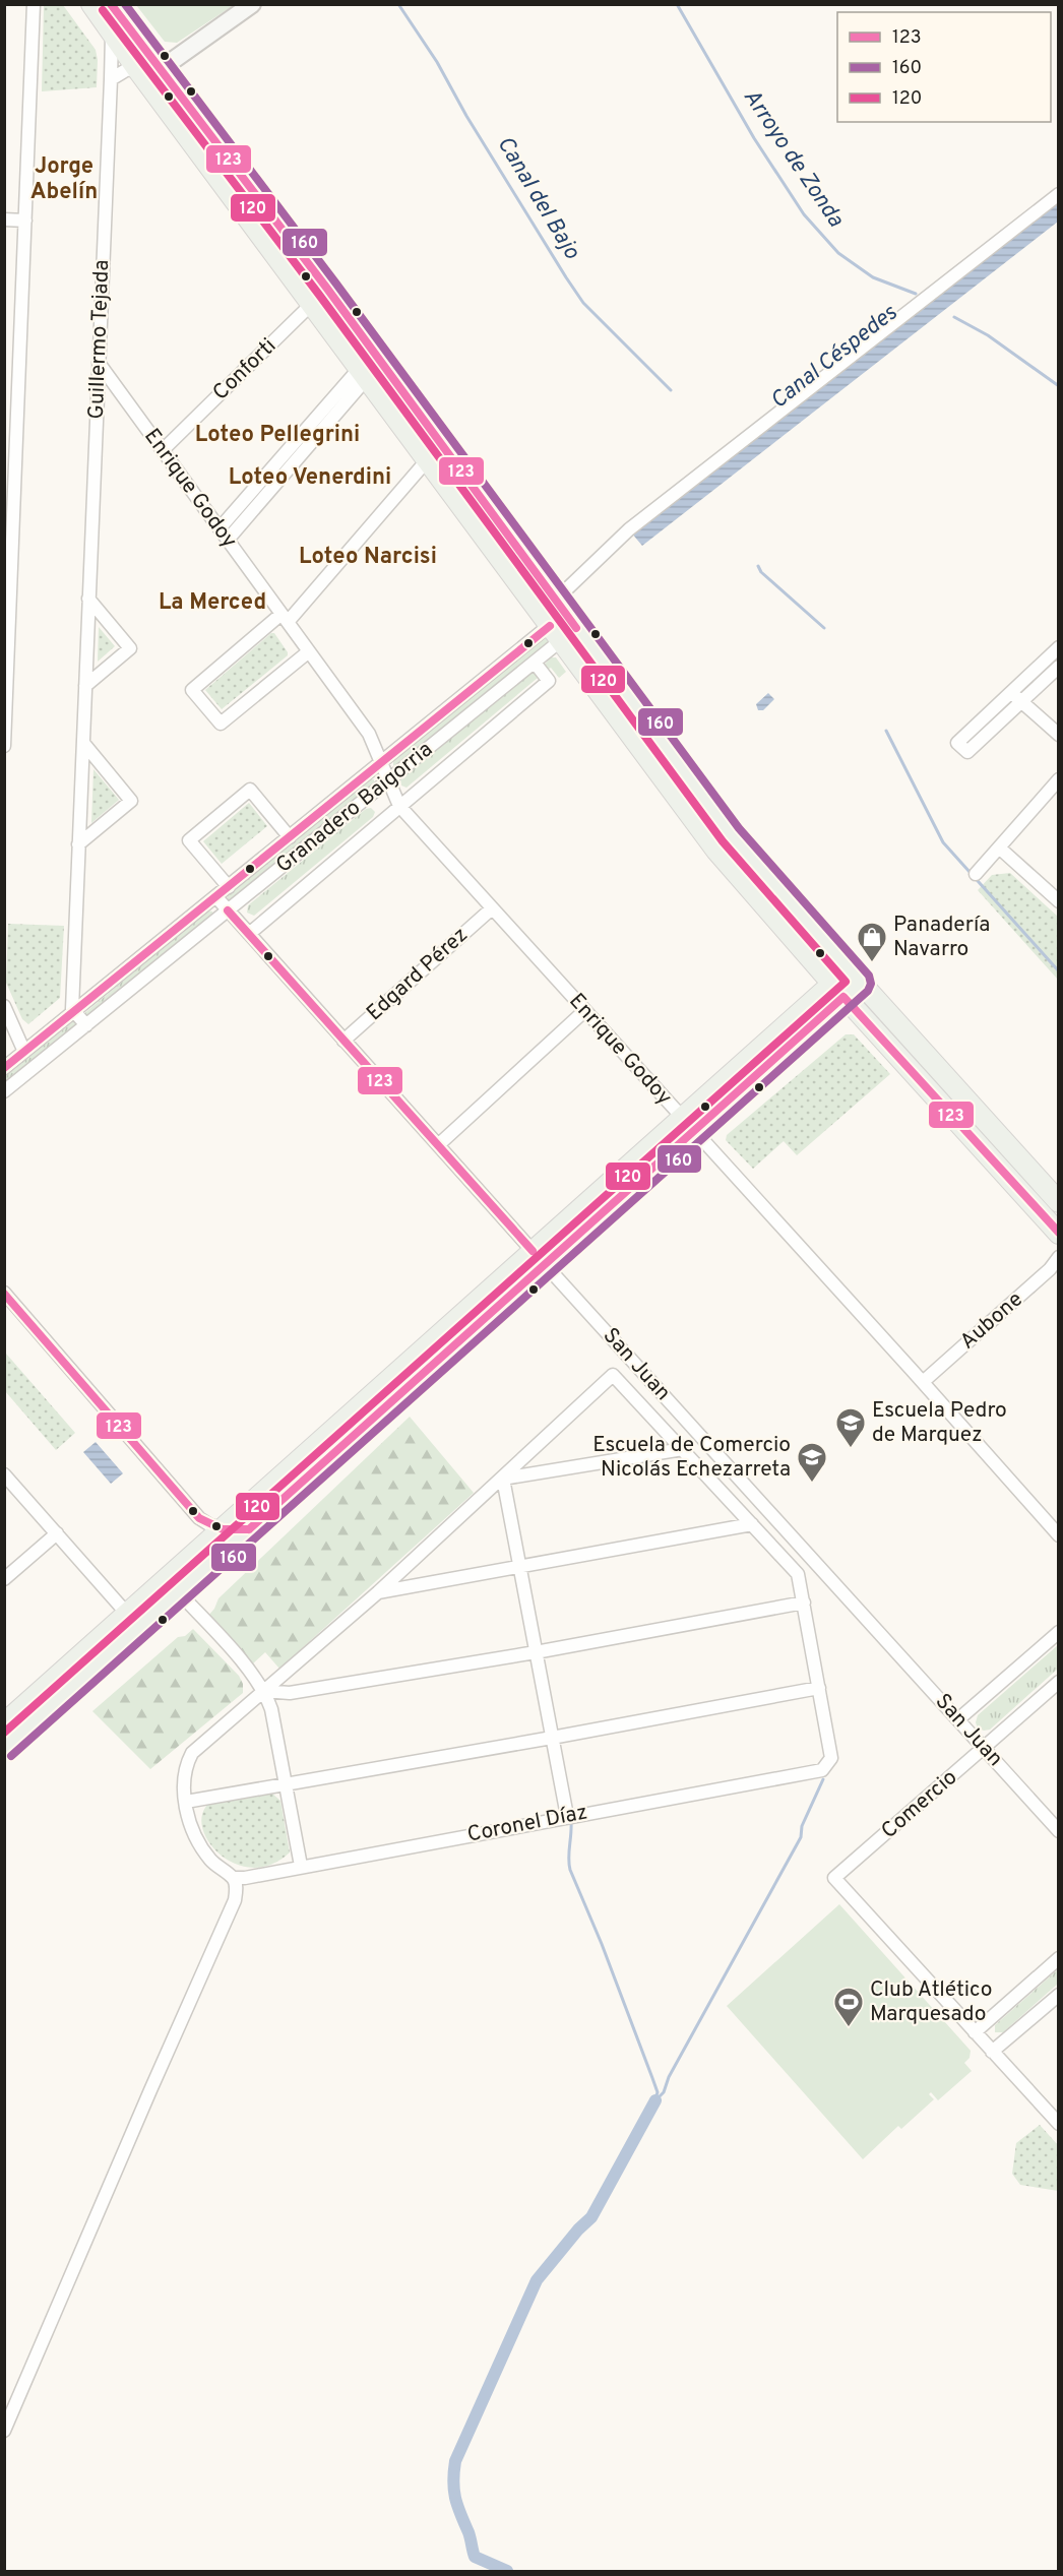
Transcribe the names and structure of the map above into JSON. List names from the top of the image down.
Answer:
{
  "streets": {
    "street": [
      "Guillermo Tejada",
      "Conforti",
      "Enrique Godoy",
      "Granadero Baigorria",
      "Edgard Pérez",
      "Aubone",
      "San Juan",
      "Comercio",
      "Coronel Díaz"
    ]
  },
  "crossings": [
    ["Guillermo Tejada", "Enrique Godoy"],
    ["Guillermo Tejada", "Granadero Baigorria"],
    ["Conforti", "Enrique Godoy"],
    ["Enrique Godoy", "Granadero Baigorria"],
    ["Enrique Godoy", "Edgard Pérez"],
    ["Enrique Godoy", "Aubone"],
    ["Granadero Baigorria", "San Juan"],
    ["Edgard Pérez", "San Juan"],
    ["San Juan", "Comercio"]
  ],
  "districts": [
    "Jorge Abelín",
    "Loteo Pellegrini",
    "Loteo Venerdini",
    "Loteo Narcisi",
    "La Merced"
  ],
  "water": ["Arroyo de Zonda", "Canal del Bajo", "Canal Céspedes"],
  "places": {
    "shop": ["Panadería Navarro"],
    "school or university": ["Escuela Pedro de Marquez", "Escuela de Comercio Nicolás Echezarreta"],
    "sports": ["Club Atlético Marquesado"]
  },
  "lines": ["transit line 123", "transit line 160", "transit line 120"],
  "legend": ["123", "160", "120"]
}
